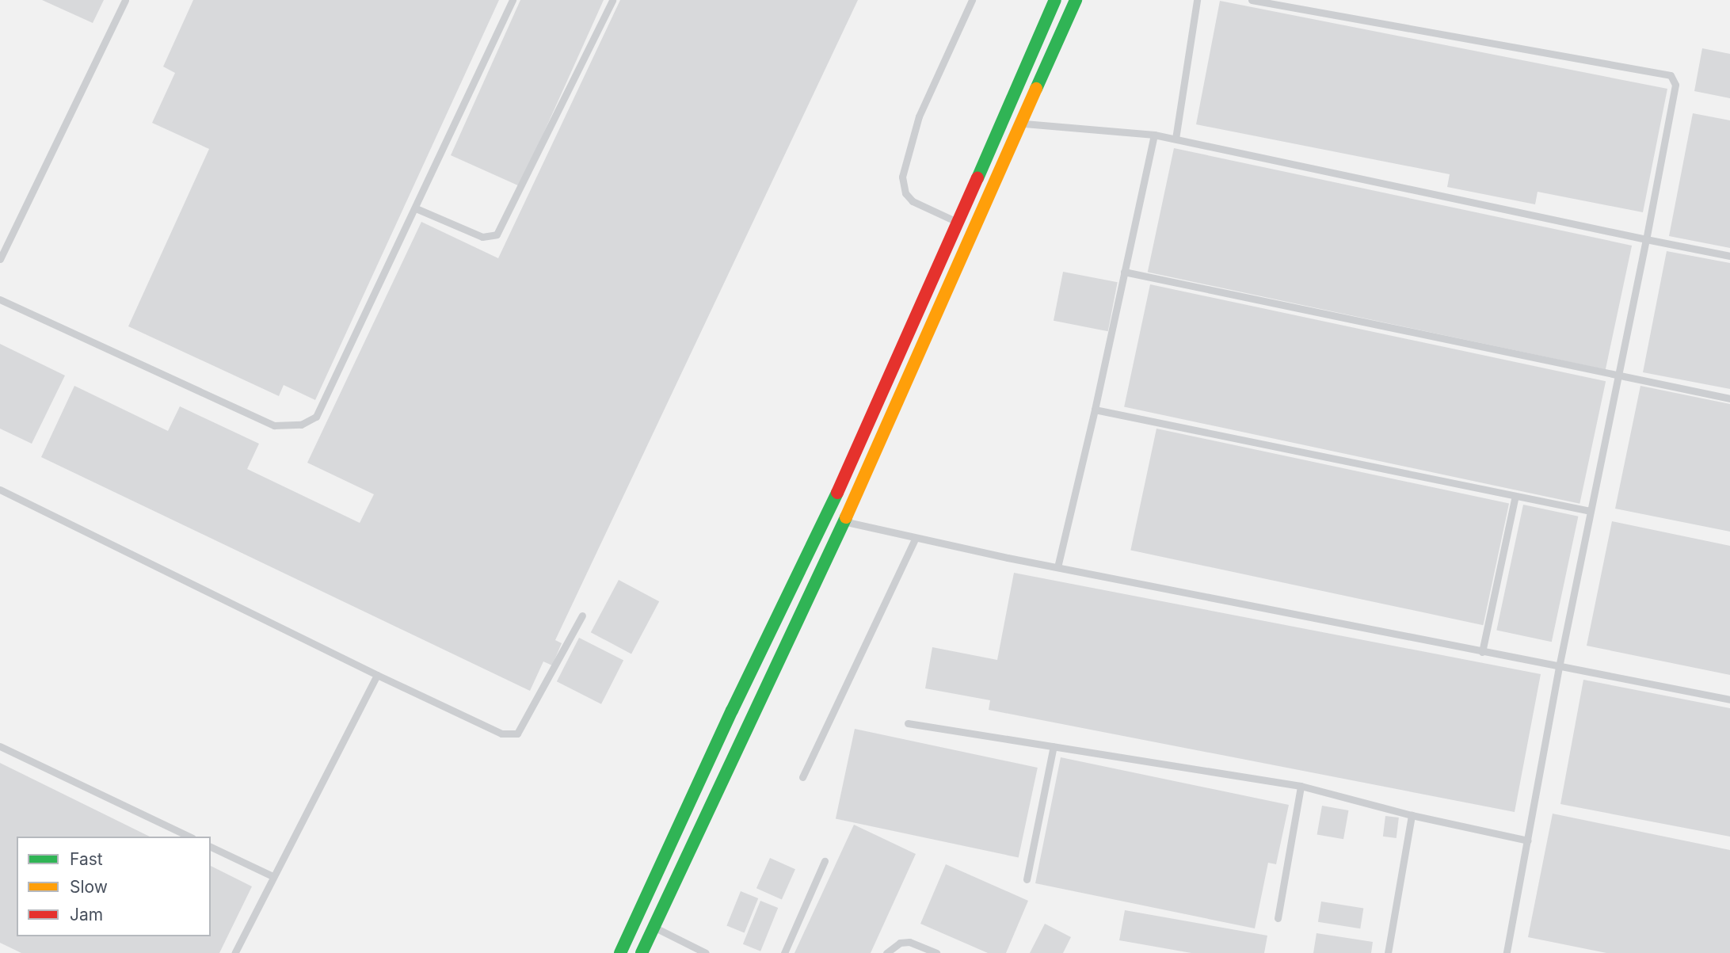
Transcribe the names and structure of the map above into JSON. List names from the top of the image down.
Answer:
{
  "legend": ["Fast", "Slow", "Jam"]
}
